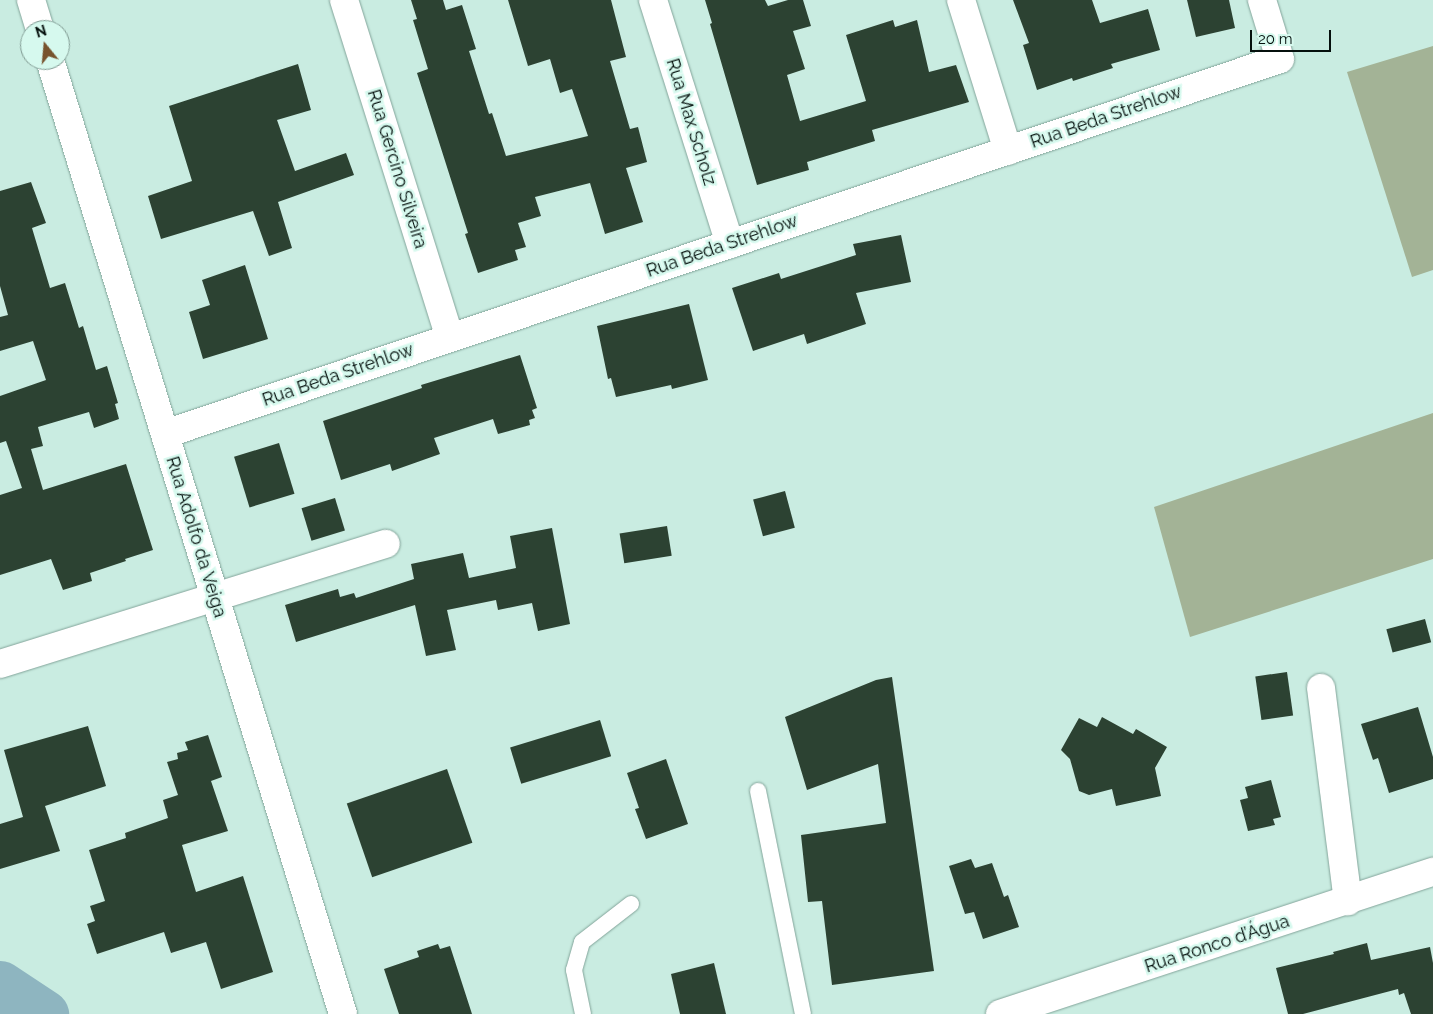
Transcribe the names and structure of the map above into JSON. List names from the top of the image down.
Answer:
{
  "streets": {
    "street": [
      "Rua Beda Strehlow",
      "Rua Max Scholz",
      "Rua Gercino Silveira",
      "Rua Adolfo da Veiga",
      "Rua Ronco d’Água"
    ]
  },
  "crossings": [
    ["Rua Beda Strehlow", "Rua Max Scholz"],
    ["Rua Beda Strehlow", "Rua Gercino Silveira"],
    ["Rua Beda Strehlow", "Rua Adolfo da Veiga"]
  ],
  "scale_bar": "20 m",
  "north": "top"
}
